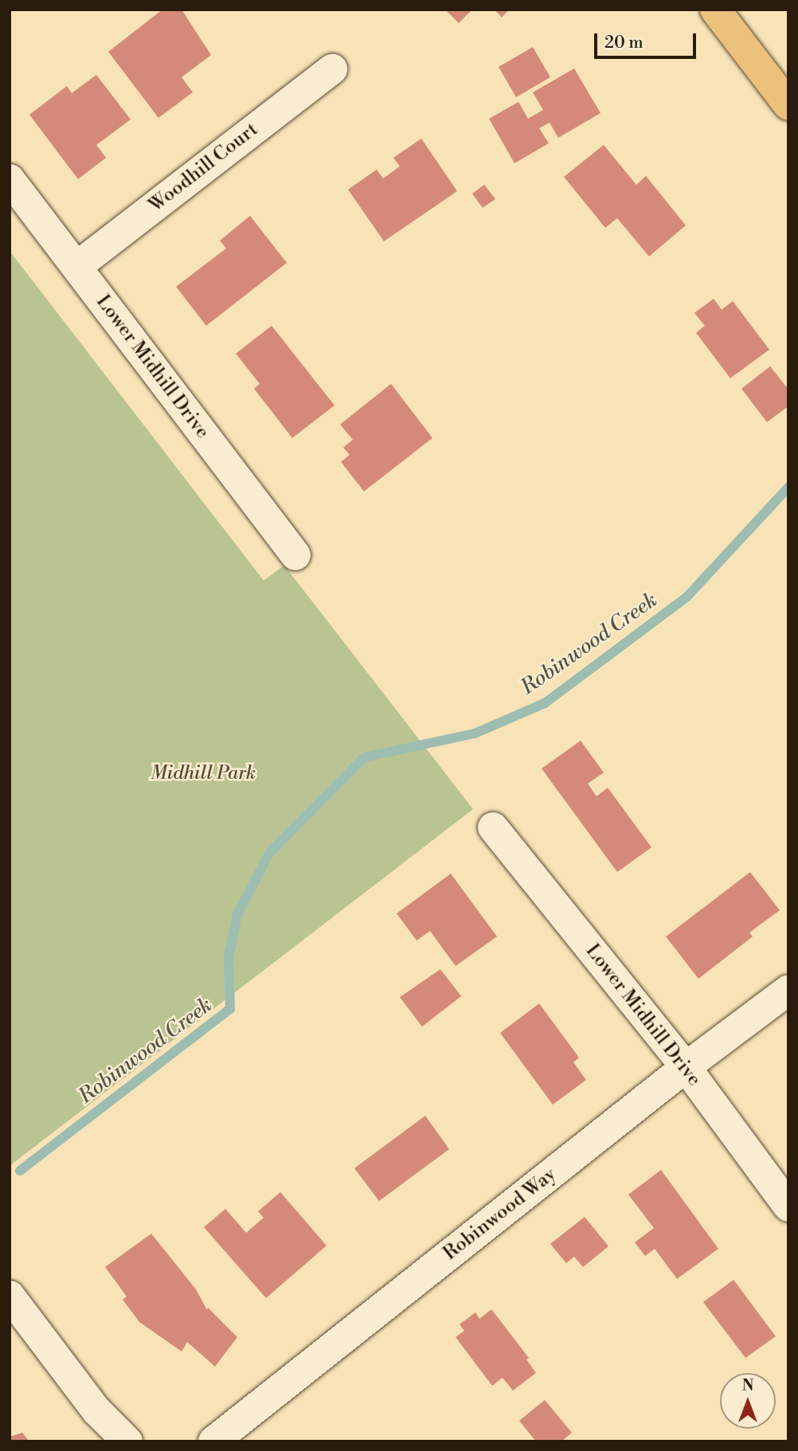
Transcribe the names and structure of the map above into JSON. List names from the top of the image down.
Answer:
{
  "streets": {
    "street": ["Woodhill Court", "Lower Midhill Drive", "Robinwood Way"]
  },
  "crossings": [
    ["Woodhill Court", "Lower Midhill Drive"],
    ["Lower Midhill Drive", "Robinwood Way"]
  ],
  "water": ["Robinwood Creek"],
  "parks": ["Midhill Park"],
  "scale_bar": "20 m",
  "north": "top"
}
